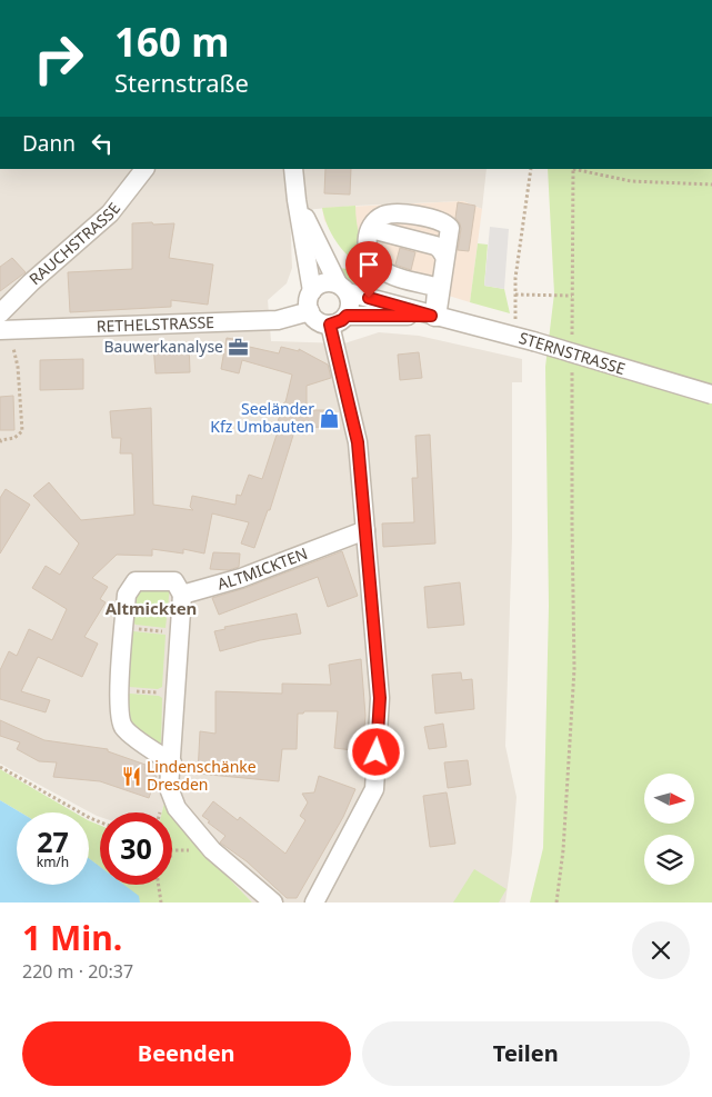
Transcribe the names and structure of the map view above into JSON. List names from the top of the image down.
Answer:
{
  "streets": {
    "street": [
      "RAUCHSTRASSE",
      "RETHELSTRASSE",
      "STERNSTRASSE",
      "ALTMICKTEN"
    ]
  },
  "crossings": [
    ["RETHELSTRASSE", "STERNSTRASSE"]
  ],
  "districts": ["Altmickten"],
  "places": {
    "office": ["Bauwerkanalyse"],
    "shop": ["Seeländer Kfz Umbauten"],
    "restaurant": ["Lindenschänke Dresden"]
  },
  "north": "right",
  "page": {
    "turn": ["160 m", "Sternstraße"],
    "then": "Dann",
    "speed": "27 km/h",
    "limit": "30",
    "heading": ["1 Min.", "220 m · 20:37"],
    "buttons": ["Beenden", "Teilen"]
  }
}
